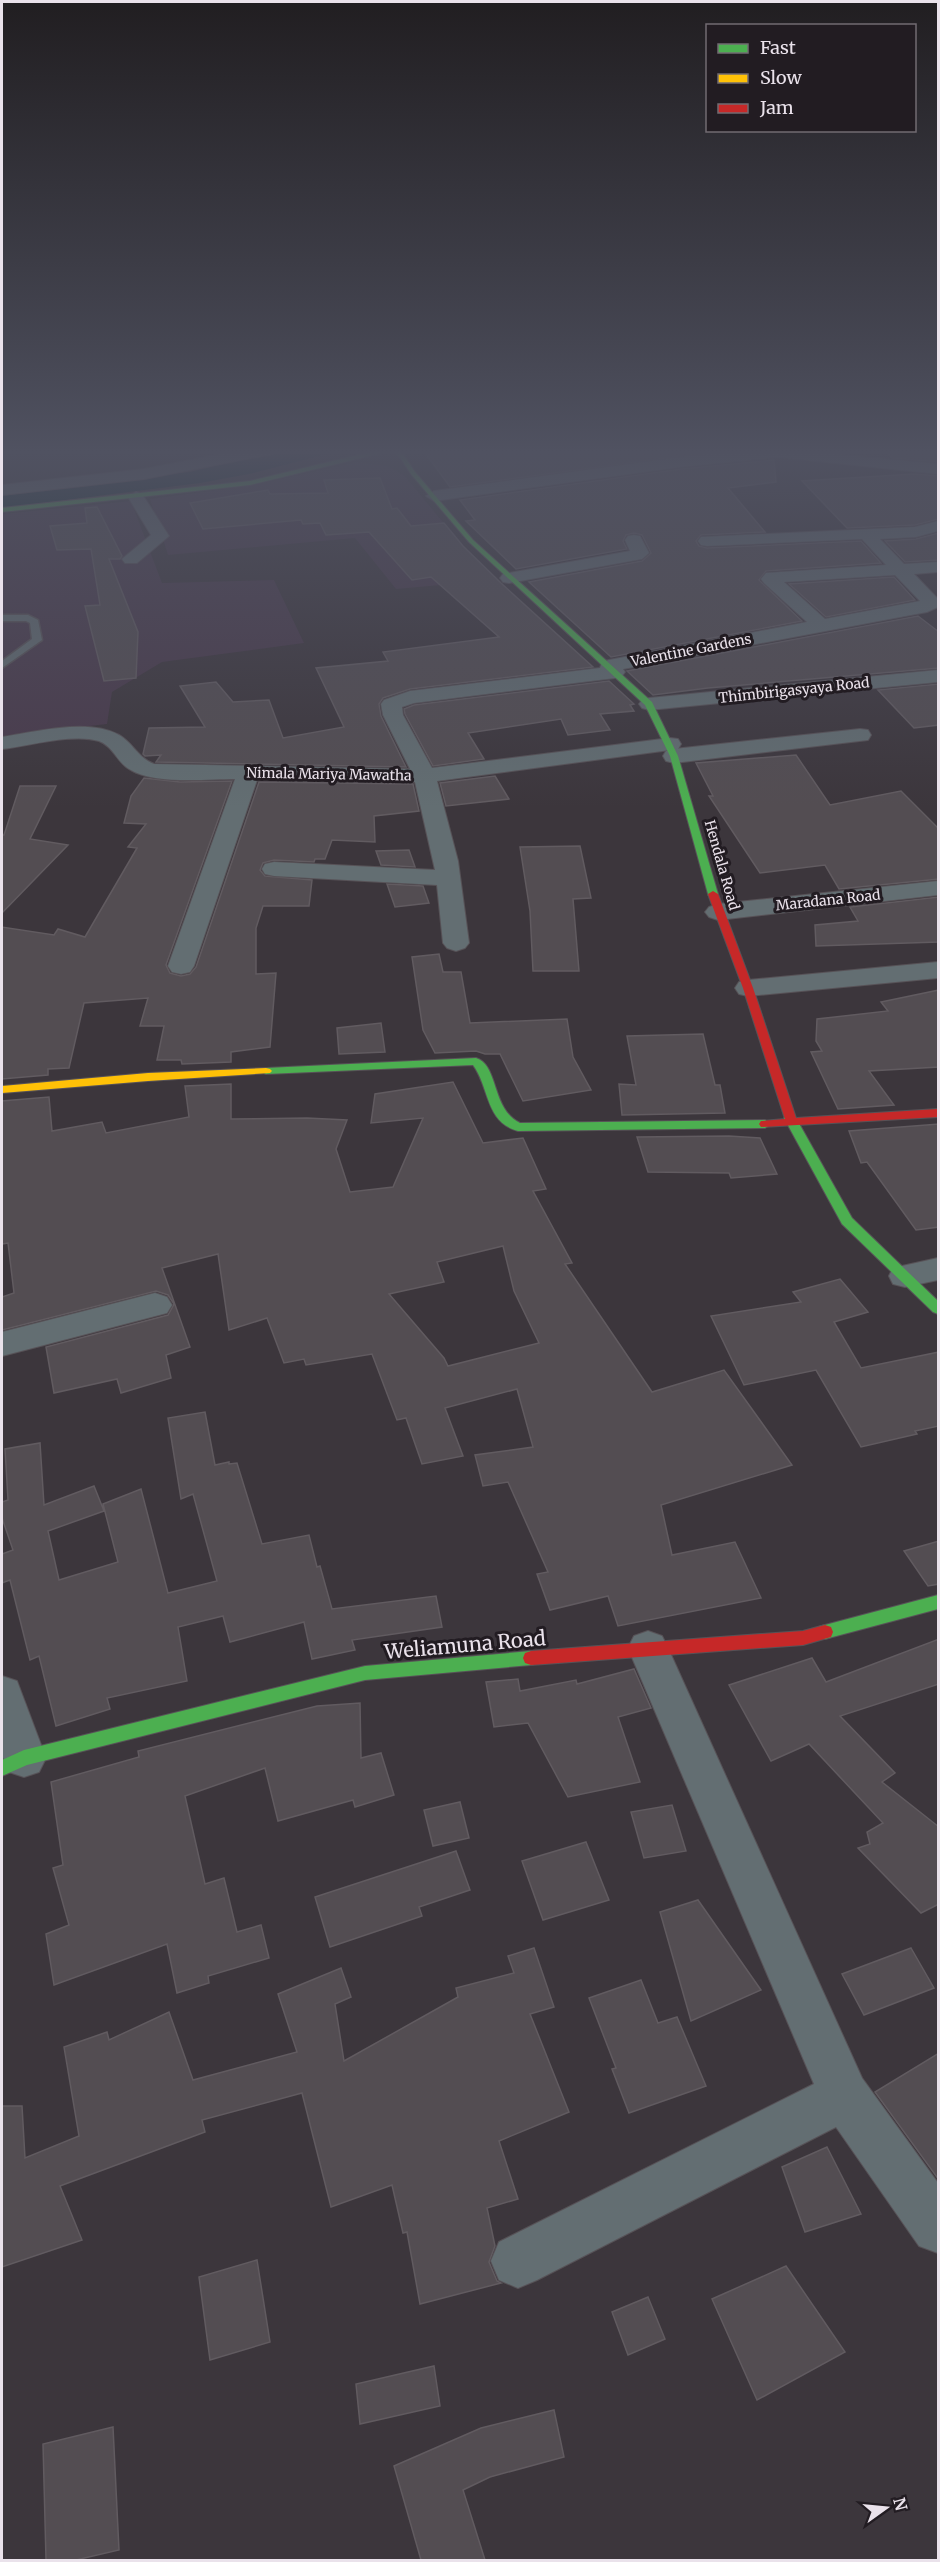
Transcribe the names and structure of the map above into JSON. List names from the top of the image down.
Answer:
{
  "streets": {
    "main road": ["Hendala Road", "Weliamuna Road"],
    "street": [
      "Valentine Gardens",
      "Thimbirigasyaya Road",
      "Nimala Mariya Mawatha",
      "Maradana Road"
    ]
  },
  "crossings": [
    ["Valentine Gardens", "Nimala Mariya Mawatha"],
    ["Valentine Gardens", "Hendala Road"],
    ["Thimbirigasyaya Road", "Hendala Road"],
    ["Nimala Mariya Mawatha", "Hendala Road"],
    ["Hendala Road", "Maradana Road"]
  ],
  "legend": ["Fast", "Slow", "Jam"],
  "north": "right"
}
